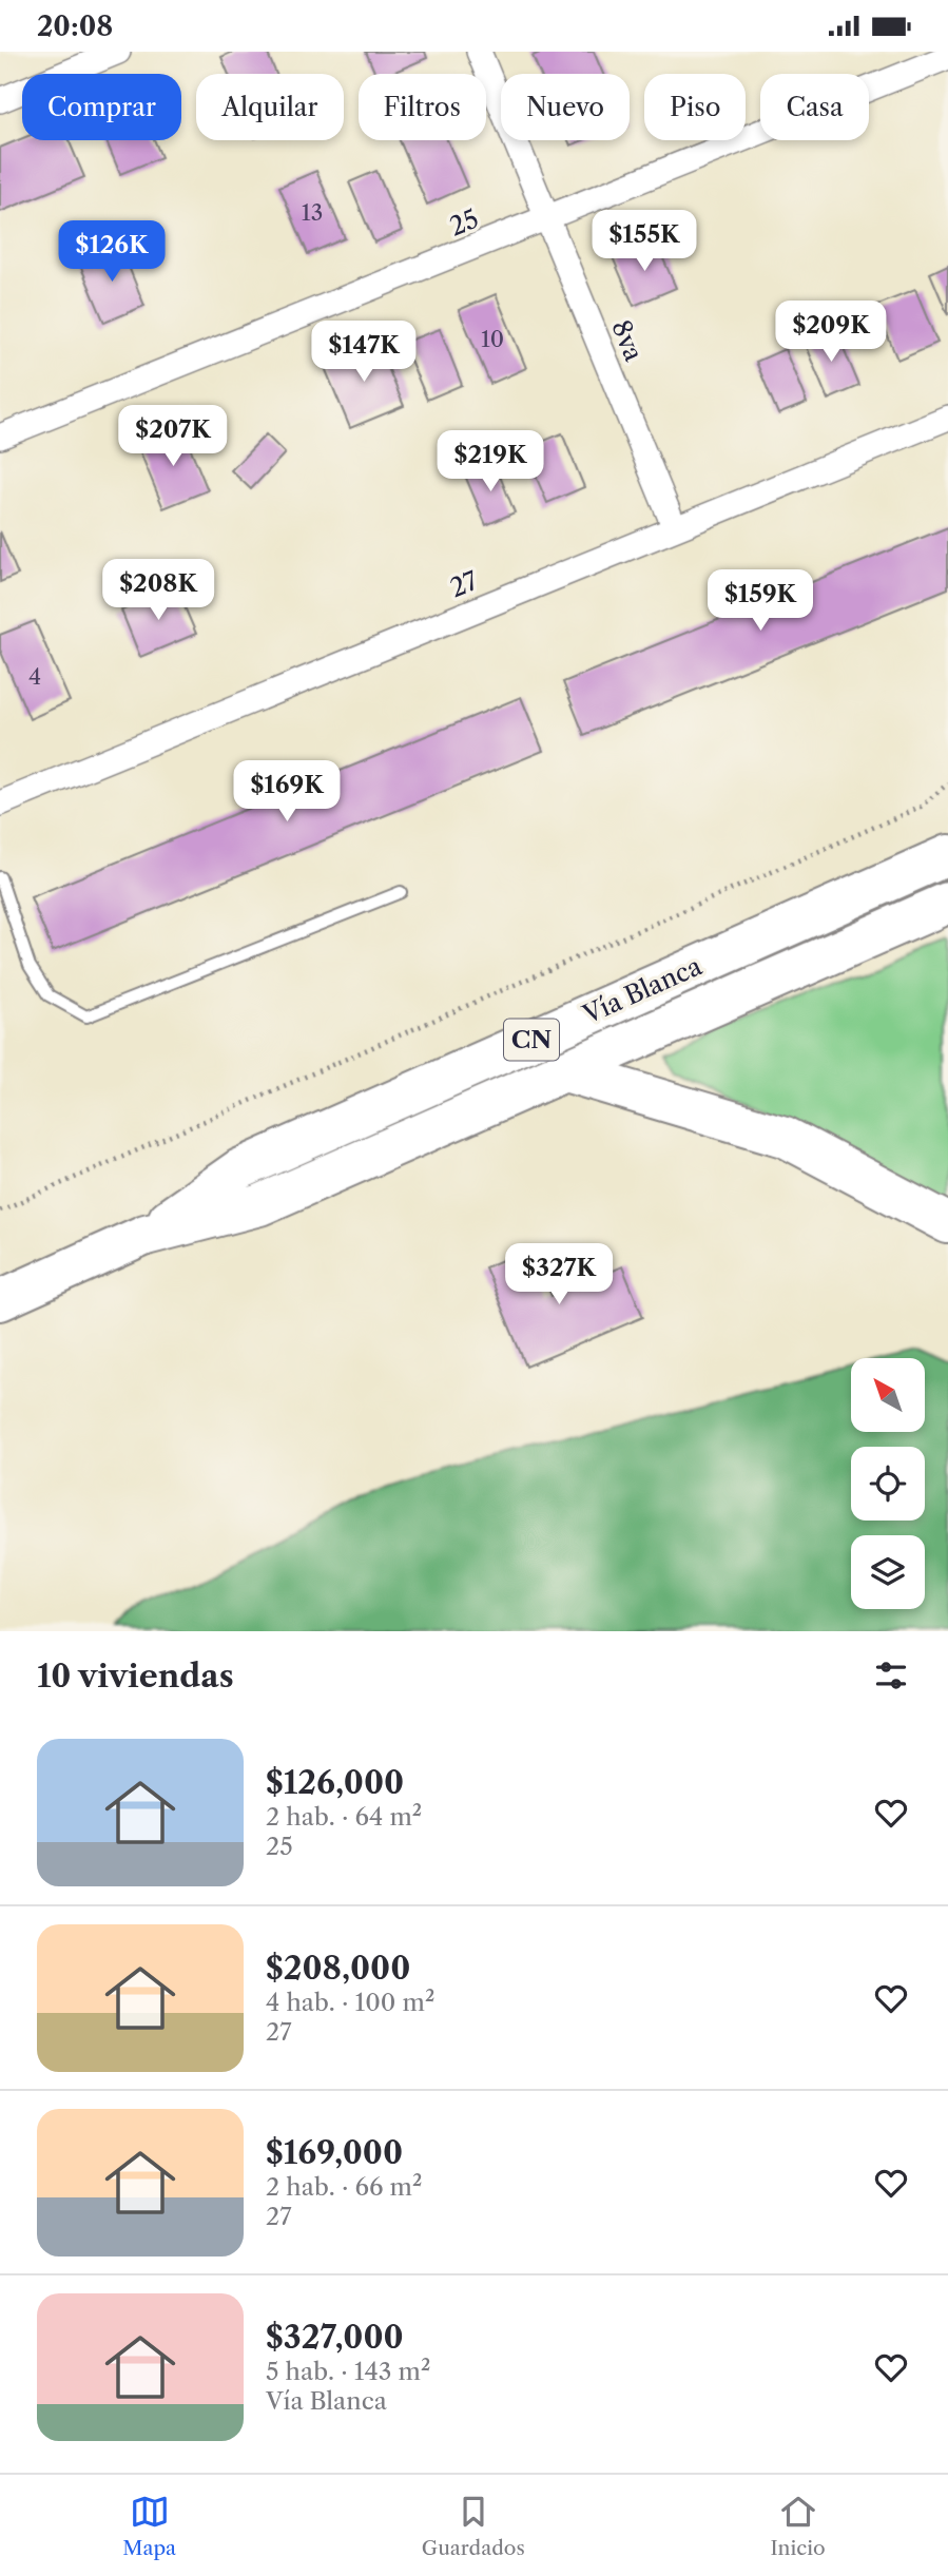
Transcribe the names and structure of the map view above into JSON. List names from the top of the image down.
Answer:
{
  "streets": {
    "highway": ["Vía Blanca", "CN"],
    "street": ["25", "8va", "27"]
  },
  "crossings": [
    ["25", "8va"],
    ["8va", "27"]
  ],
  "house_numbers": ["13", "10", "4"],
  "north": "top left",
  "page": {
    "status": "20:08",
    "chip": [
      "Comprar",
      "Alquilar",
      "Filtros",
      "Nuevo",
      "Piso",
      "Casa"
    ],
    "price": [
      "$155K",
      "$126K",
      "$209K",
      "$147K",
      "$207K",
      "$219K",
      "$208K",
      "$159K",
      "$169K",
      "$327K"
    ],
    "heading": "10 viviendas",
    "list": [
      {
        "name": "$126,000",
        "note": "2 hab. · 64 m² · 25"
      },
      {
        "name": "$208,000",
        "note": "4 hab. · 100 m² · 27"
      },
      {
        "name": "$169,000",
        "note": "2 hab. · 66 m² · 27"
      },
      {
        "name": "$327,000",
        "note": "5 hab. · 143 m² · Vía Blanca"
      }
    ],
    "tabs": ["Mapa", "Guardados", "Inicio"]
  }
}
